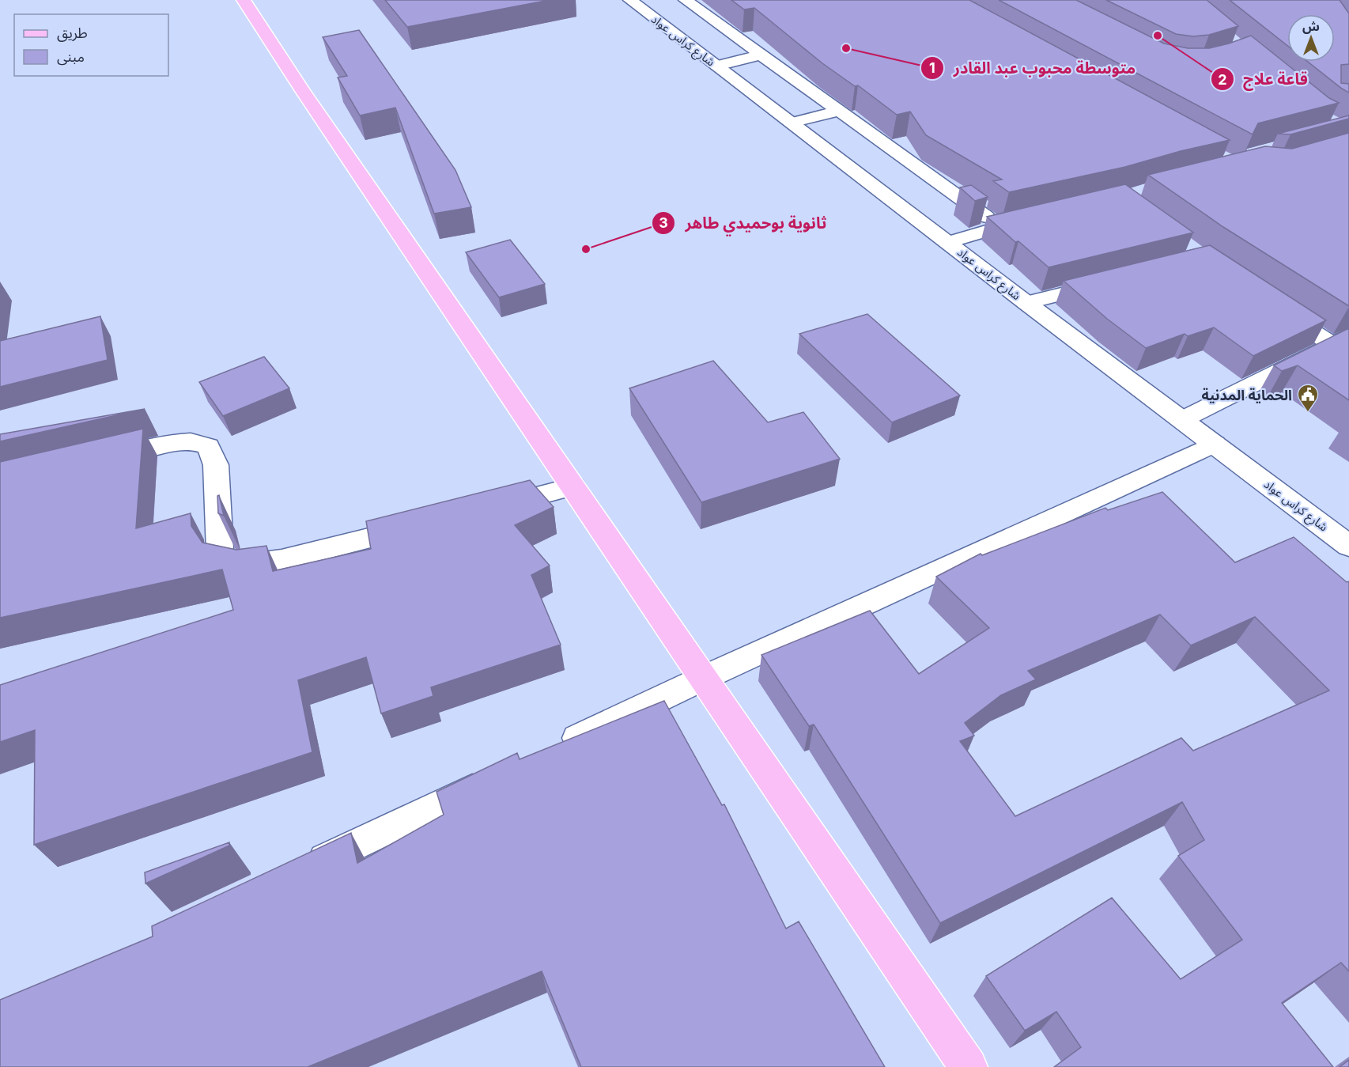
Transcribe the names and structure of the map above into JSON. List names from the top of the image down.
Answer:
{
  "streets": {
    "street": ["شارع كراس عواد"]
  },
  "places": {
    "other": ["قاعة علاج", "متوسطة محبوب عبد القادر", "ثانوية بوحميدي طاهر"],
    "public building": ["الحماية المدنية"]
  },
  "legend": ["طريق", "مبنى"],
  "north": "top"
}
